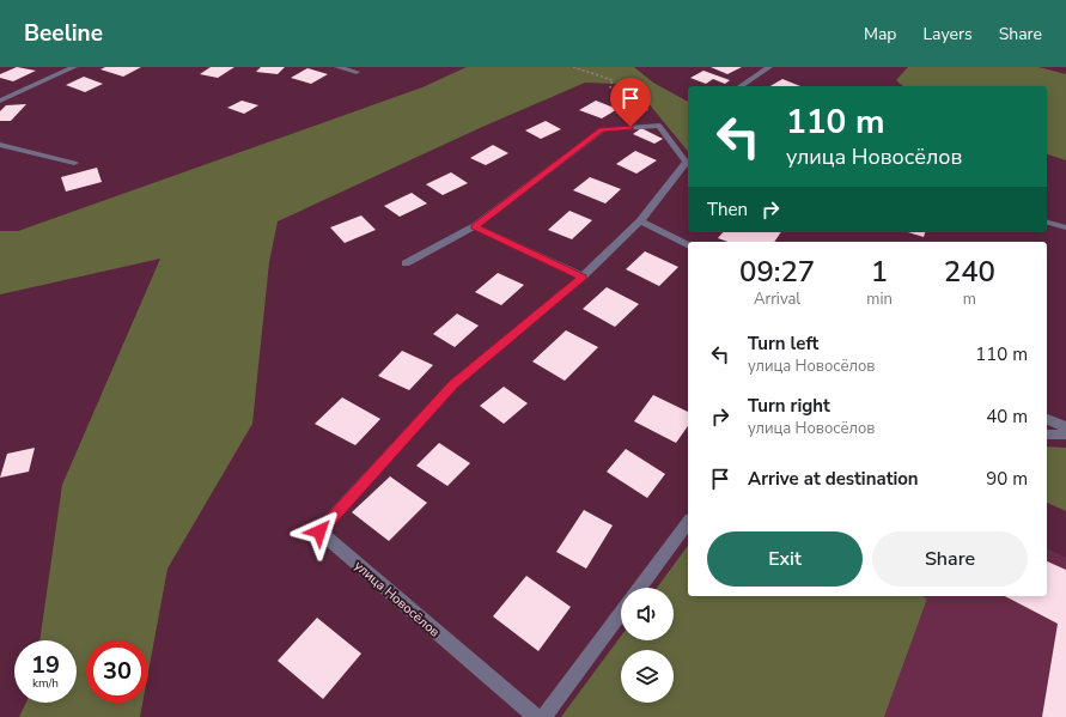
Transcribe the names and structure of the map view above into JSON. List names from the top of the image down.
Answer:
{
  "streets": {
    "street": ["улица Новосёлов"]
  },
  "page": {
    "header": "Beeline",
    "nav": ["Map", "Layers", "Share"],
    "turn": ["110 m", "улица Новосёлов"],
    "then": "Then",
    "eta": [
      "09:27",
      "Arrival",
      "1",
      "min",
      "240",
      "m"
    ],
    "list": [
      {
        "name": "Turn left",
        "note": "улица Новосёлов",
        "value": "110 m"
      },
      {
        "name": "Turn right",
        "note": "улица Новосёлов",
        "value": "40 m"
      },
      {
        "name": "Arrive at destination",
        "value": "90 m"
      }
    ],
    "buttons": ["Exit", "Share"],
    "speed": "19 km/h",
    "limit": "30"
  }
}
